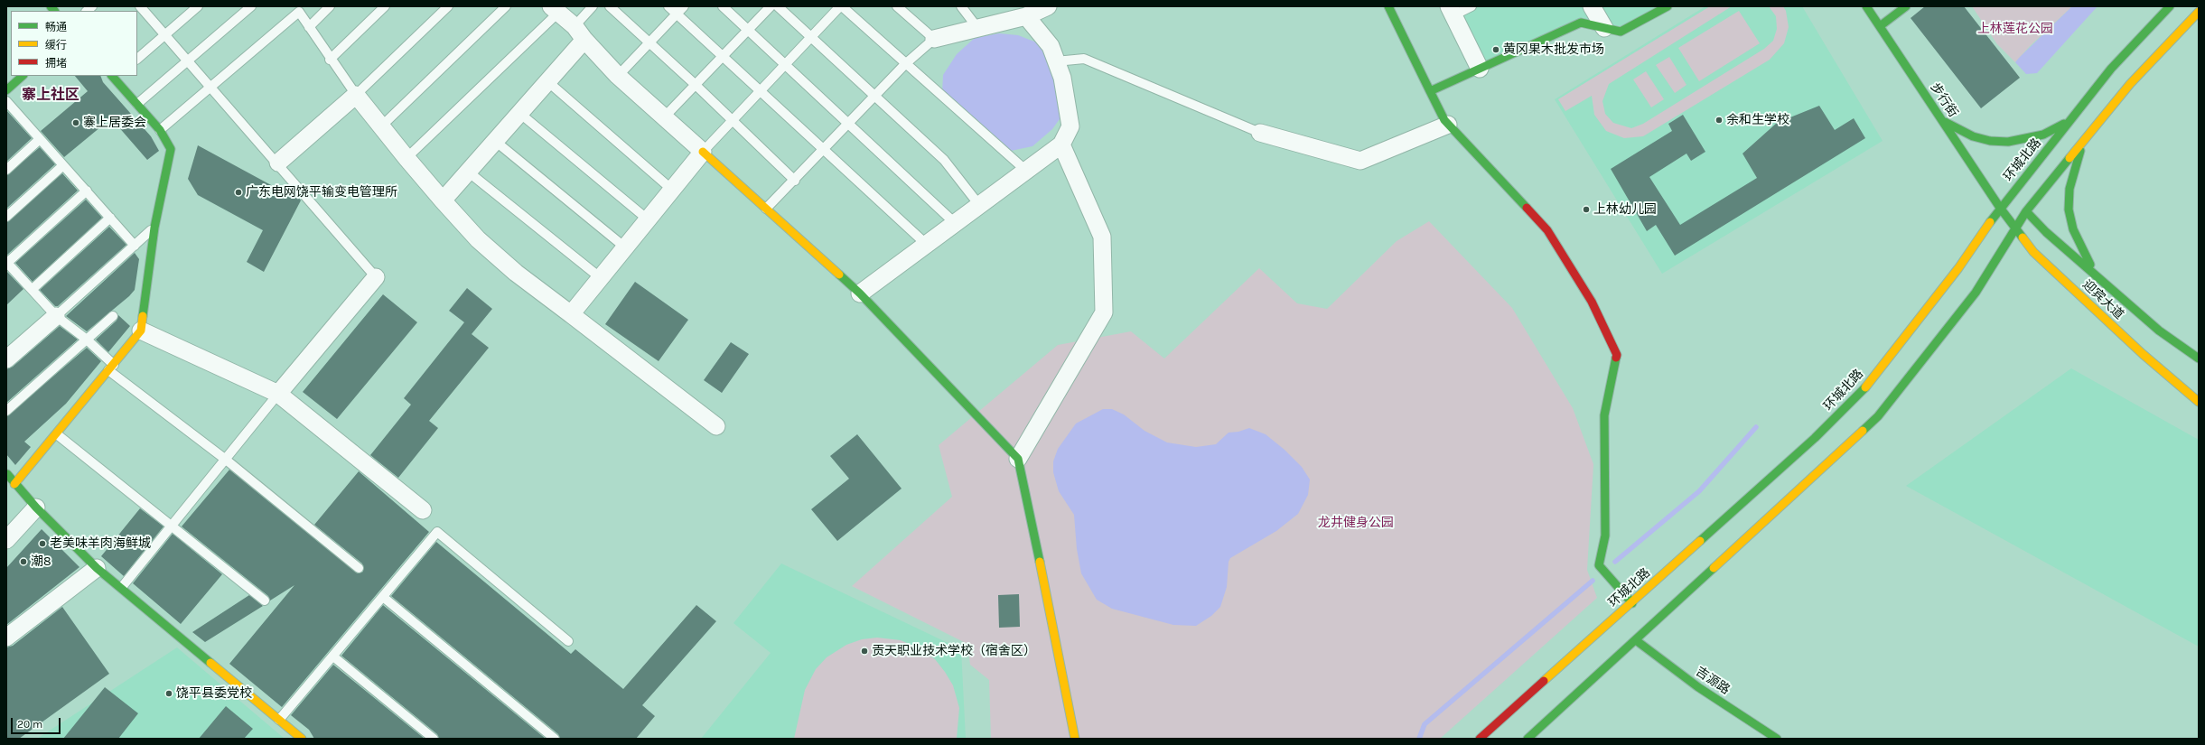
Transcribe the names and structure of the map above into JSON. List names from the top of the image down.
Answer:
{
  "streets": {
    "main road": [
      "步行街",
      "环城北路",
      "迎宾大道",
      "吉源路"
    ]
  },
  "crossings": [
    ["步行街", "环城北路"],
    ["步行街", "迎宾大道"],
    ["环城北路", "迎宾大道"]
  ],
  "districts": ["寨上社区"],
  "parks": ["上林莲花公园", "龙井健身公园"],
  "places": [
    "黄冈果木批发市场",
    "余和生学校",
    "寨上居委会",
    "广东电网饶平输变电管理所",
    "上林幼儿园",
    "老美味羊肉海鲜城",
    "潮8",
    "贡天职业技术学校（宿舍区）",
    "饶平县委党校"
  ],
  "legend": ["畅通", "缓行", "拥堵"],
  "scale_bar": "20 m"
}
